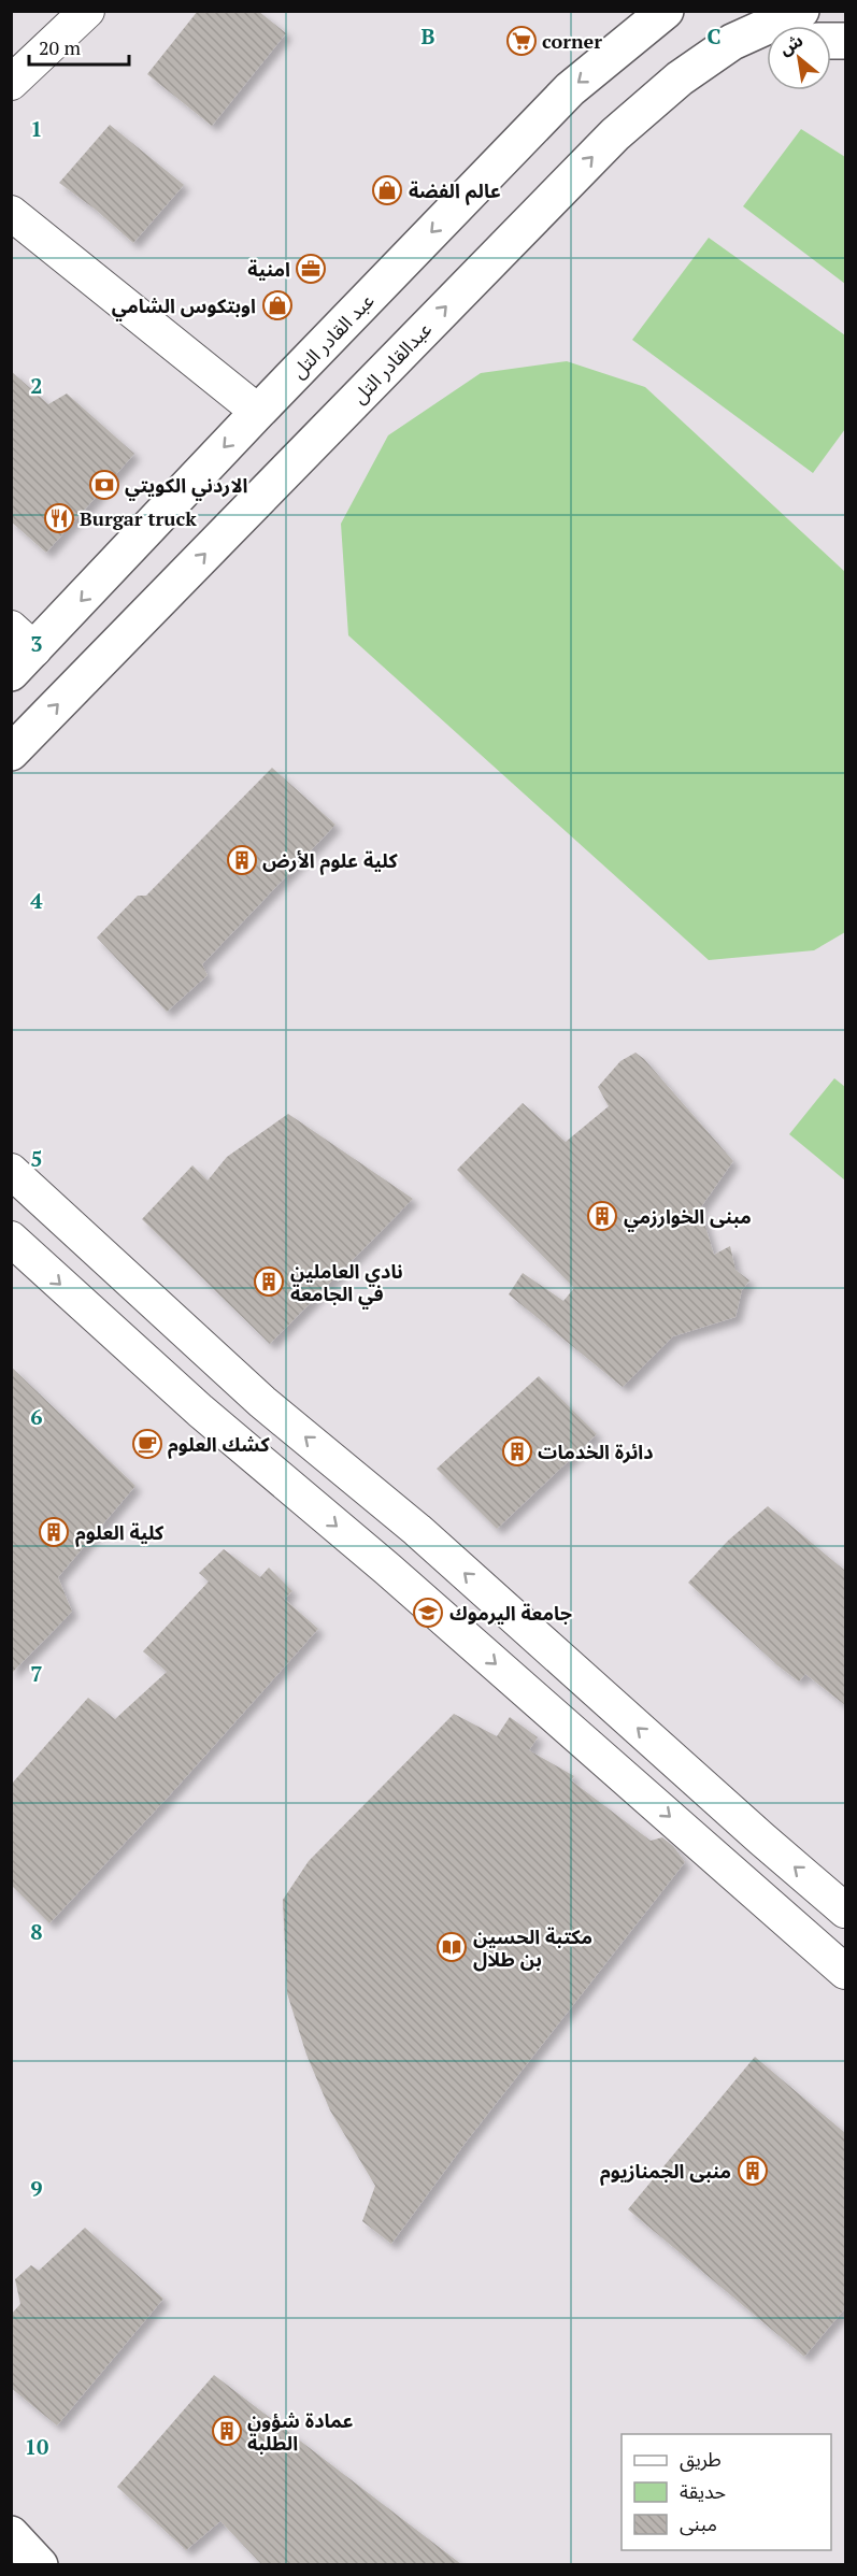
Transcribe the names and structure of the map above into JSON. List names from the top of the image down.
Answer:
{
  "streets": {
    "main road": ["عبد القادر التل", "عبدالقادر التل"]
  },
  "one_way": ["عبد القادر التل", "عبدالقادر التل"],
  "places": {
    "supermarket": ["corner"],
    "shop": ["عالم الفضة", "اوبتكوس الشامي"],
    "office": ["امنية"],
    "bank": ["الاردني الكويتي"],
    "restaurant": ["Burgar truck"],
    "building": [
      "كلية علوم الأرض",
      "مبنى الخوارزمي",
      "نادي العاملين في الجامعة",
      "دائرة الخدمات",
      "كلية العلوم",
      "منبى الجمنازيوم",
      "عمادة شؤون الطلبة"
    ],
    "cafe": ["كشك العلوم"],
    "school or university": ["جامعة اليرموك"],
    "library": ["مكتبة الحسين بن طلال"]
  },
  "legend": ["طريق", "حديقة", "مبنى"],
  "scale_bar": "20 m",
  "north": "top left",
  "grid": {
    "columns": ["B", "C"],
    "rows": [
      "1",
      "2",
      "3",
      "4",
      "5",
      "6",
      "7",
      "8",
      "9",
      "10"
    ]
  }
}
